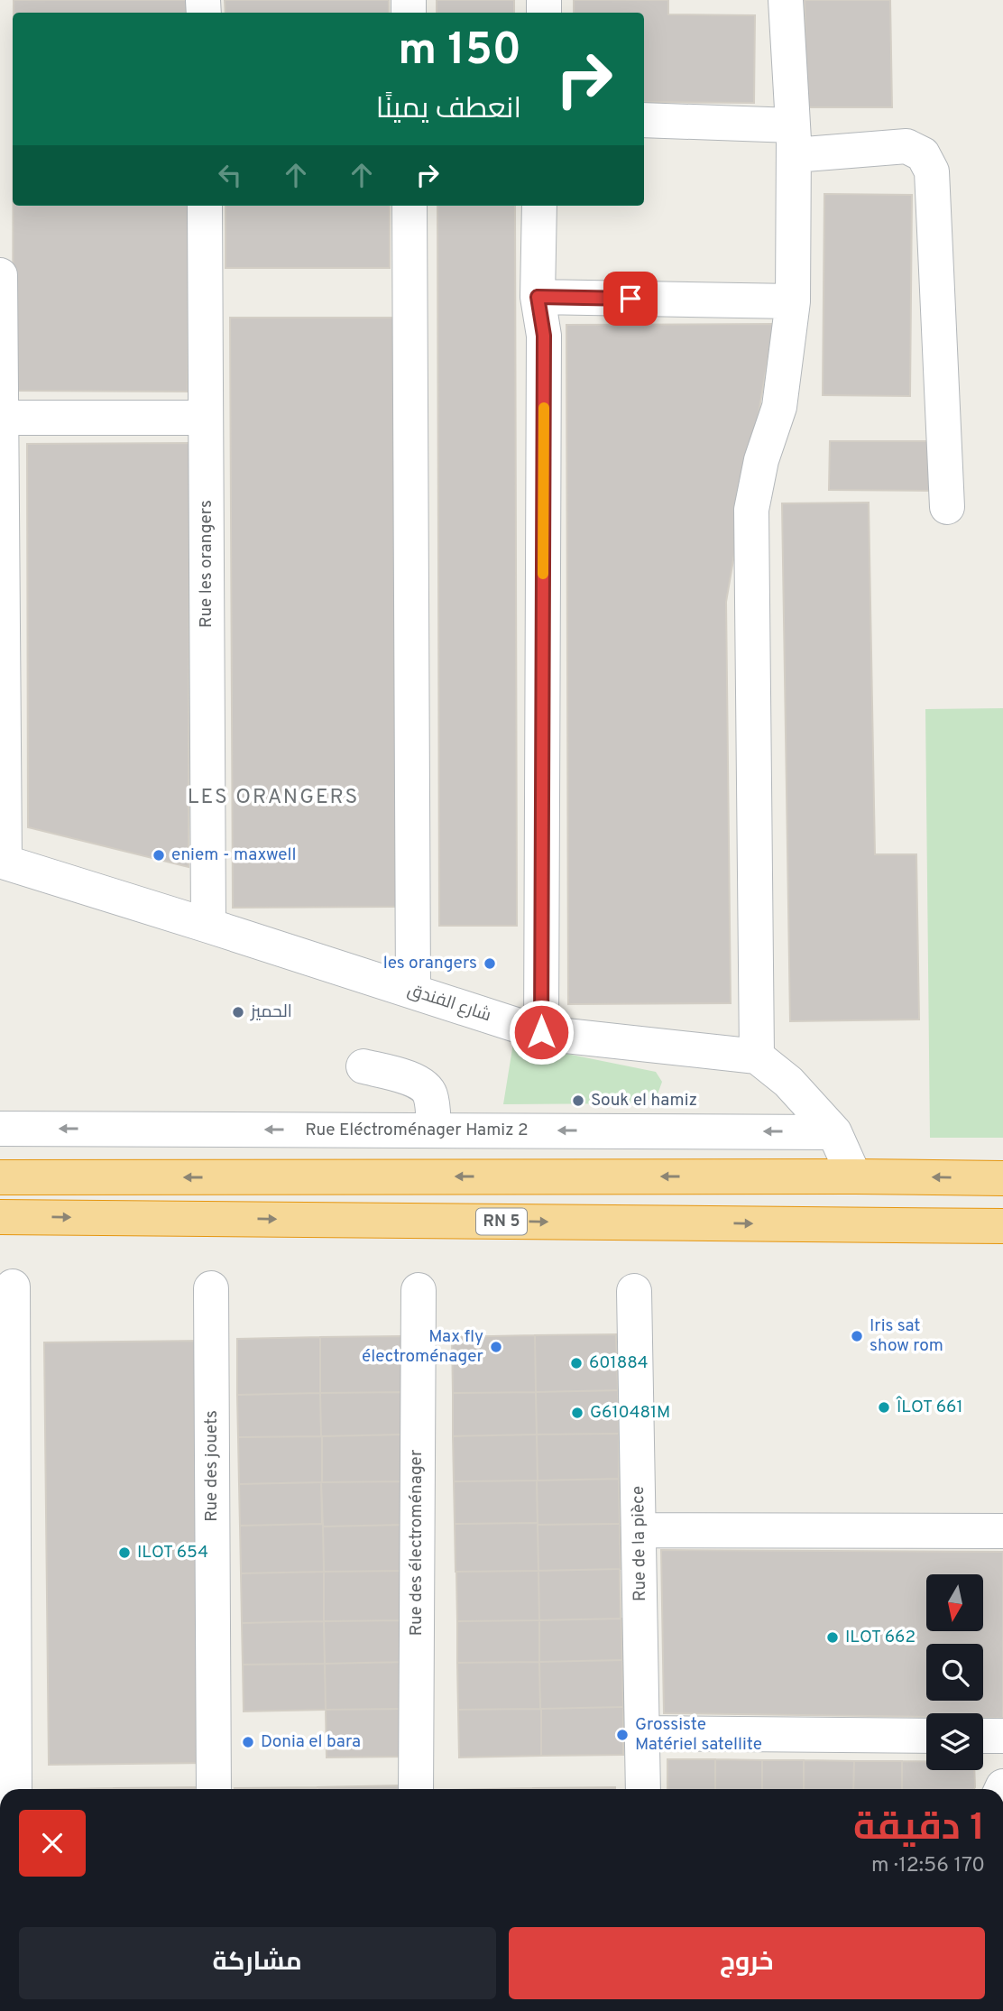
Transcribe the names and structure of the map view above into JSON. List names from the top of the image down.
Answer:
{
  "streets": {
    "highway": ["RN 5"],
    "street": [
      "Rue les orangers",
      "شارع الفندق",
      "Rue Eléctroménager Hamiz 2",
      "Rue des jouets",
      "Rue des électroménager",
      "Rue de la pièce"
    ]
  },
  "crossings": [
    ["Rue les orangers", "شارع الفندق"]
  ],
  "one_way": ["Rue Eléctroménager Hamiz 2"],
  "districts": ["LES ORANGERS"],
  "places": [
    "eniem - maxwell",
    "les orangers",
    "الحميز",
    "Souk el hamiz",
    "Iris sat show rom",
    "Max fly électroménager",
    "601884",
    "ÎLOT 661",
    "G610481M",
    "ILOT 654",
    "ILOT 662",
    "Grossiste Matériel satellite",
    "Donia el bara"
  ],
  "north": "bottom",
  "page": {
    "turn": ["150 m", "انعطف يمينًا"],
    "heading": ["1 دقيقة", "170 m · 12:56"],
    "buttons": ["خروج", "مشاركة"]
  }
}
